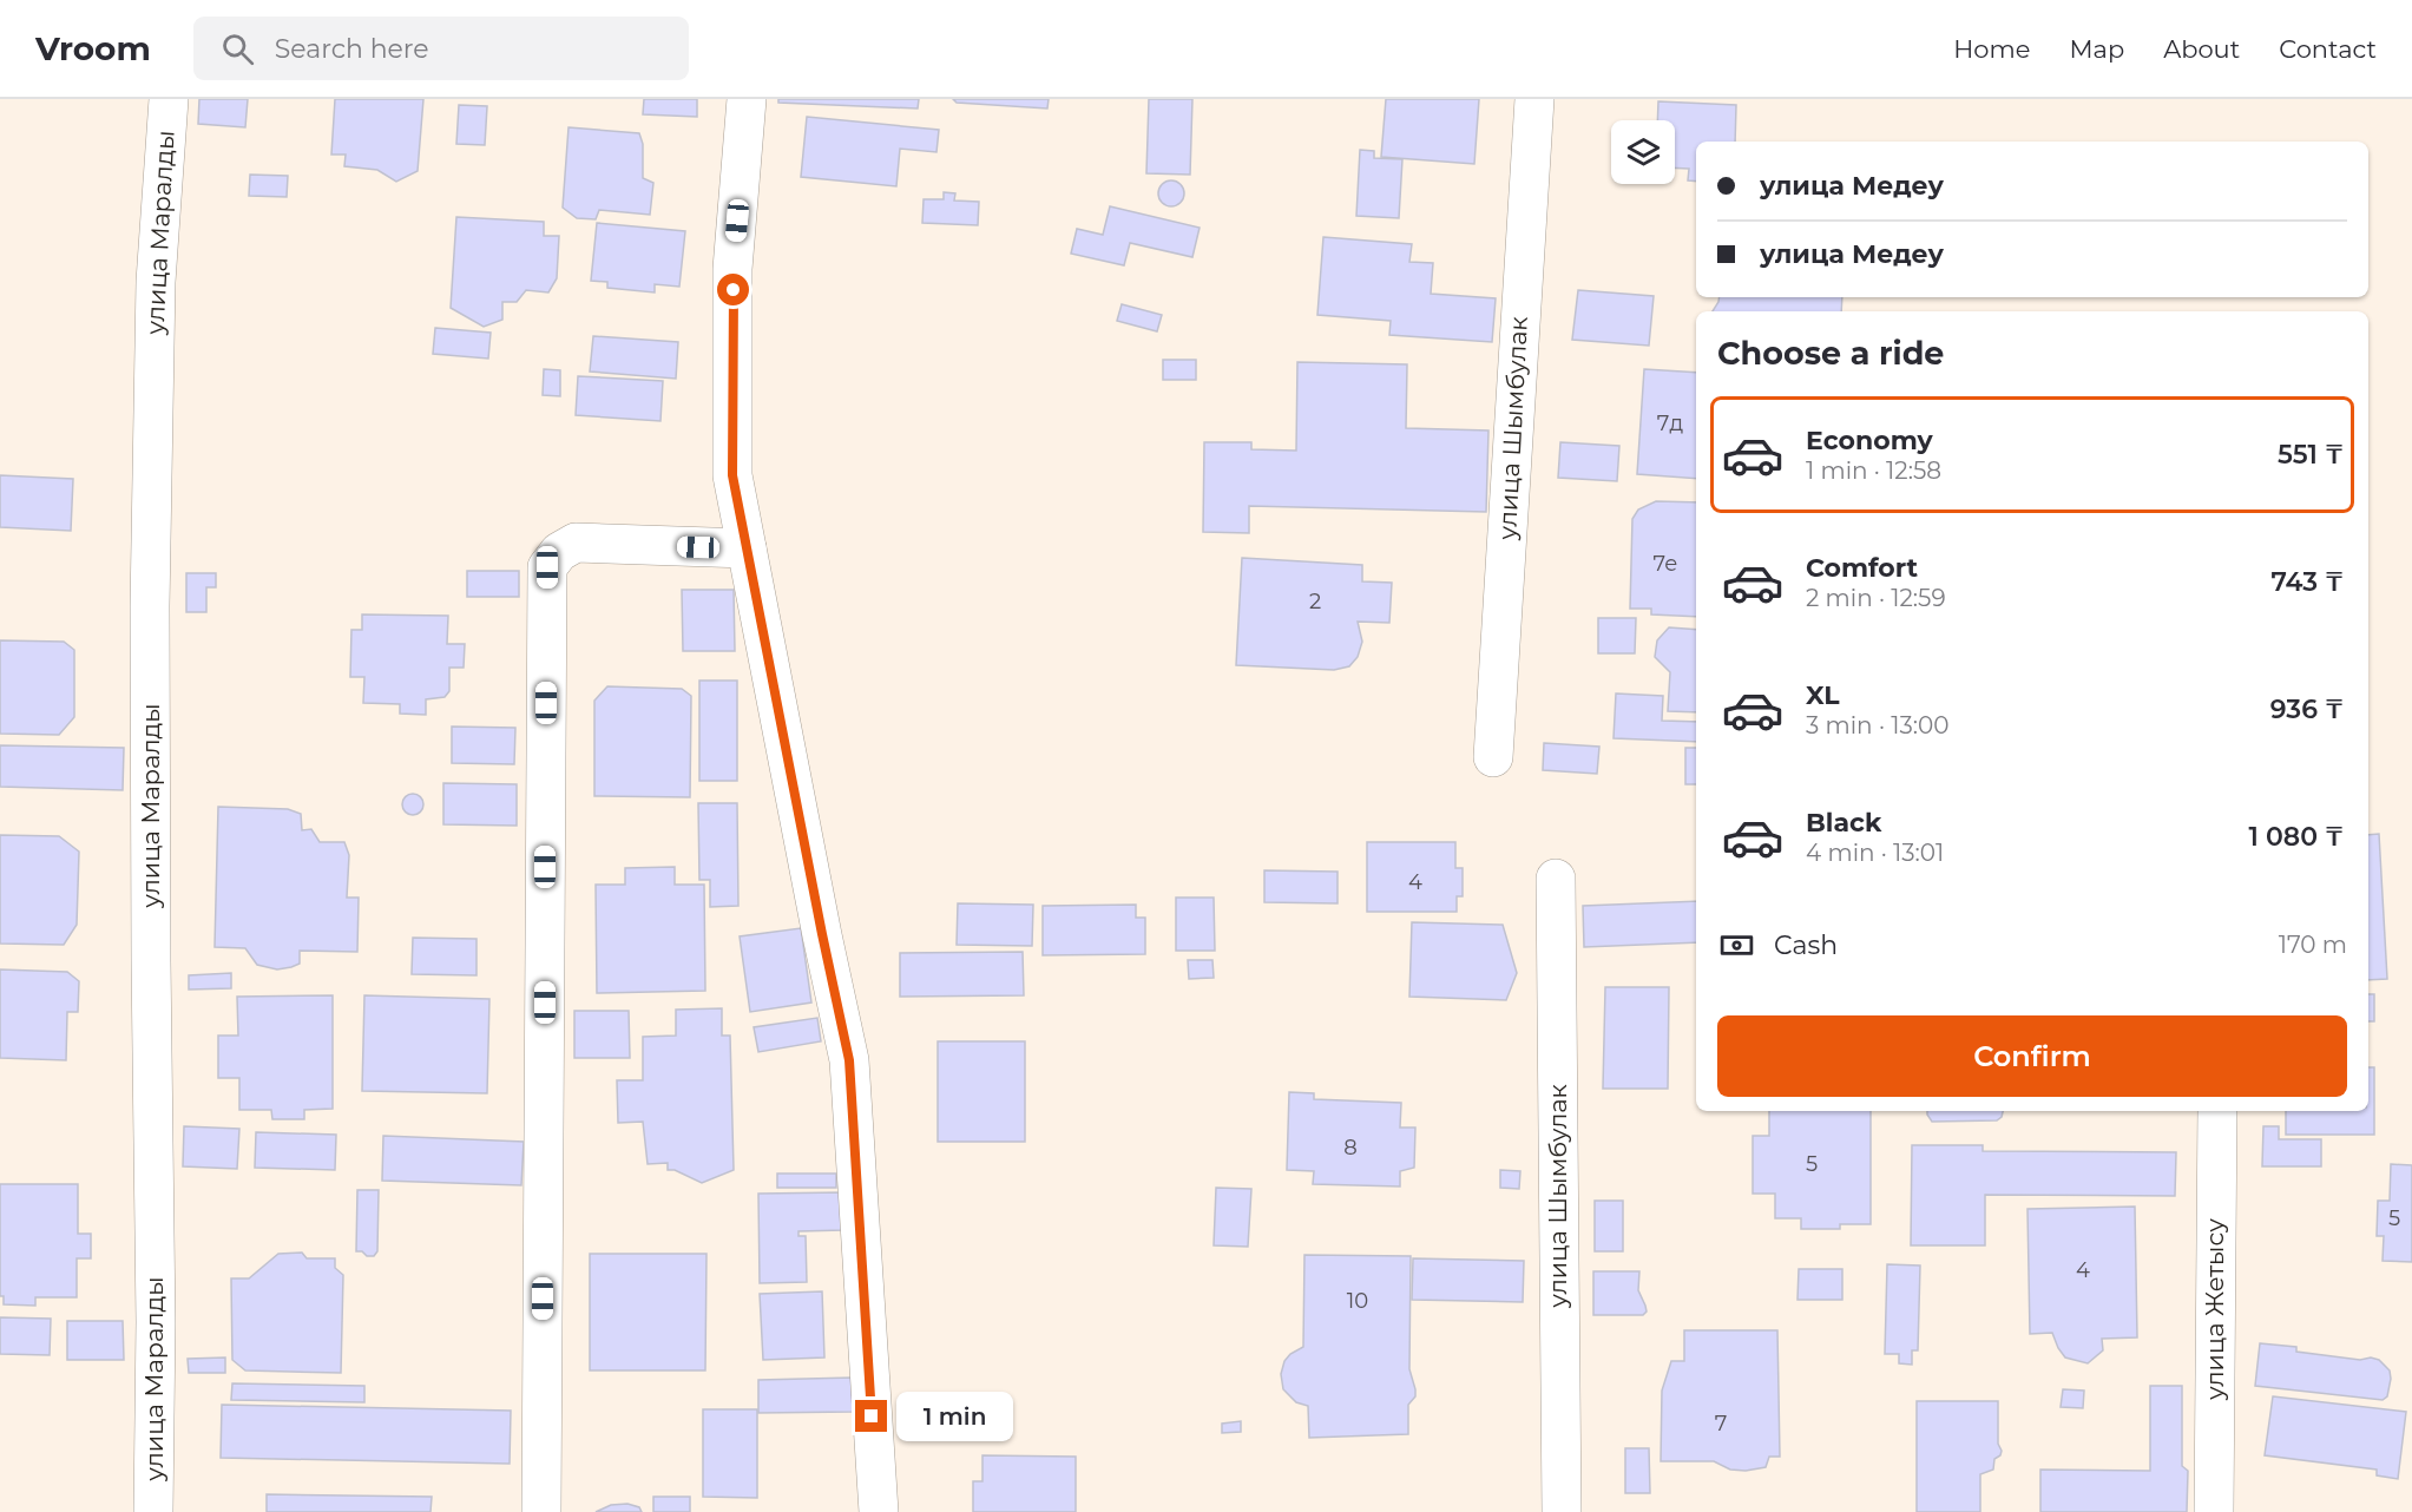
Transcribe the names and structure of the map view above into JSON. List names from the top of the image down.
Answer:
{
  "streets": {
    "street": ["улица Маралды", "улица Шымбулак", "улица Жетысу"]
  },
  "house_numbers": [
    "7д",
    "7е",
    "2",
    "4",
    "8",
    "5",
    "5",
    "4",
    "10",
    "7"
  ],
  "page": {
    "header": "Vroom",
    "search": "Search here",
    "nav": [
      "Home",
      "Map",
      "About",
      "Contact"
    ],
    "banner": ["улица Медеу", "улица Медеу"],
    "heading": "Choose a ride",
    "list": [
      {
        "name": "Economy",
        "note": "1 min · 12:58",
        "value": "551 ₸"
      },
      {
        "name": "Comfort",
        "note": "2 min · 12:59",
        "value": "743 ₸"
      },
      {
        "name": "XL",
        "note": "3 min · 13:00",
        "value": "936 ₸"
      },
      {
        "name": "Black",
        "note": "4 min · 13:01",
        "value": "1 080 ₸"
      }
    ],
    "pay": ["Cash", "170 m"],
    "buttons": "Confirm",
    "bubble": "1 min"
  }
}
